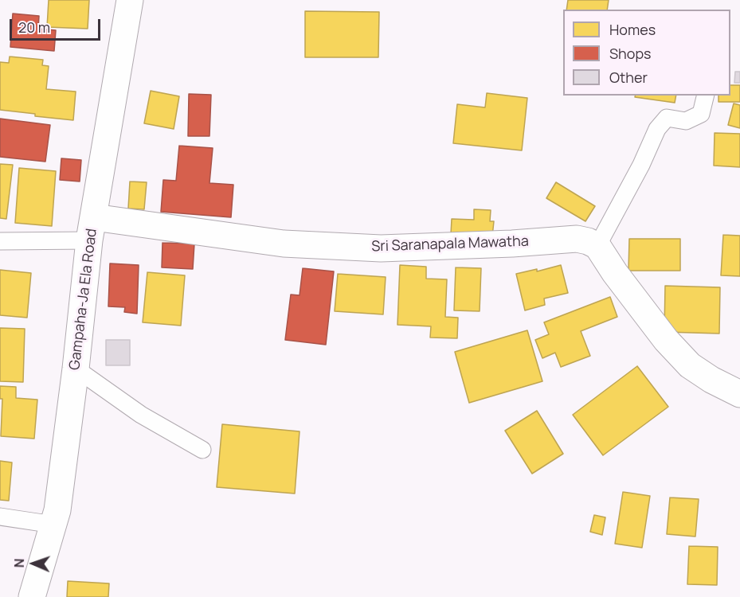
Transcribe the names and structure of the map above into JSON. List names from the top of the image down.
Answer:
{
  "streets": {
    "main road": ["Sri Saranapala Mawatha", "Gampaha-Ja Ela Road"]
  },
  "crossings": [
    ["Sri Saranapala Mawatha", "Gampaha-Ja Ela Road"]
  ],
  "legend": ["Homes", "Shops", "Other"],
  "scale_bar": "20 m",
  "north": "left"
}
